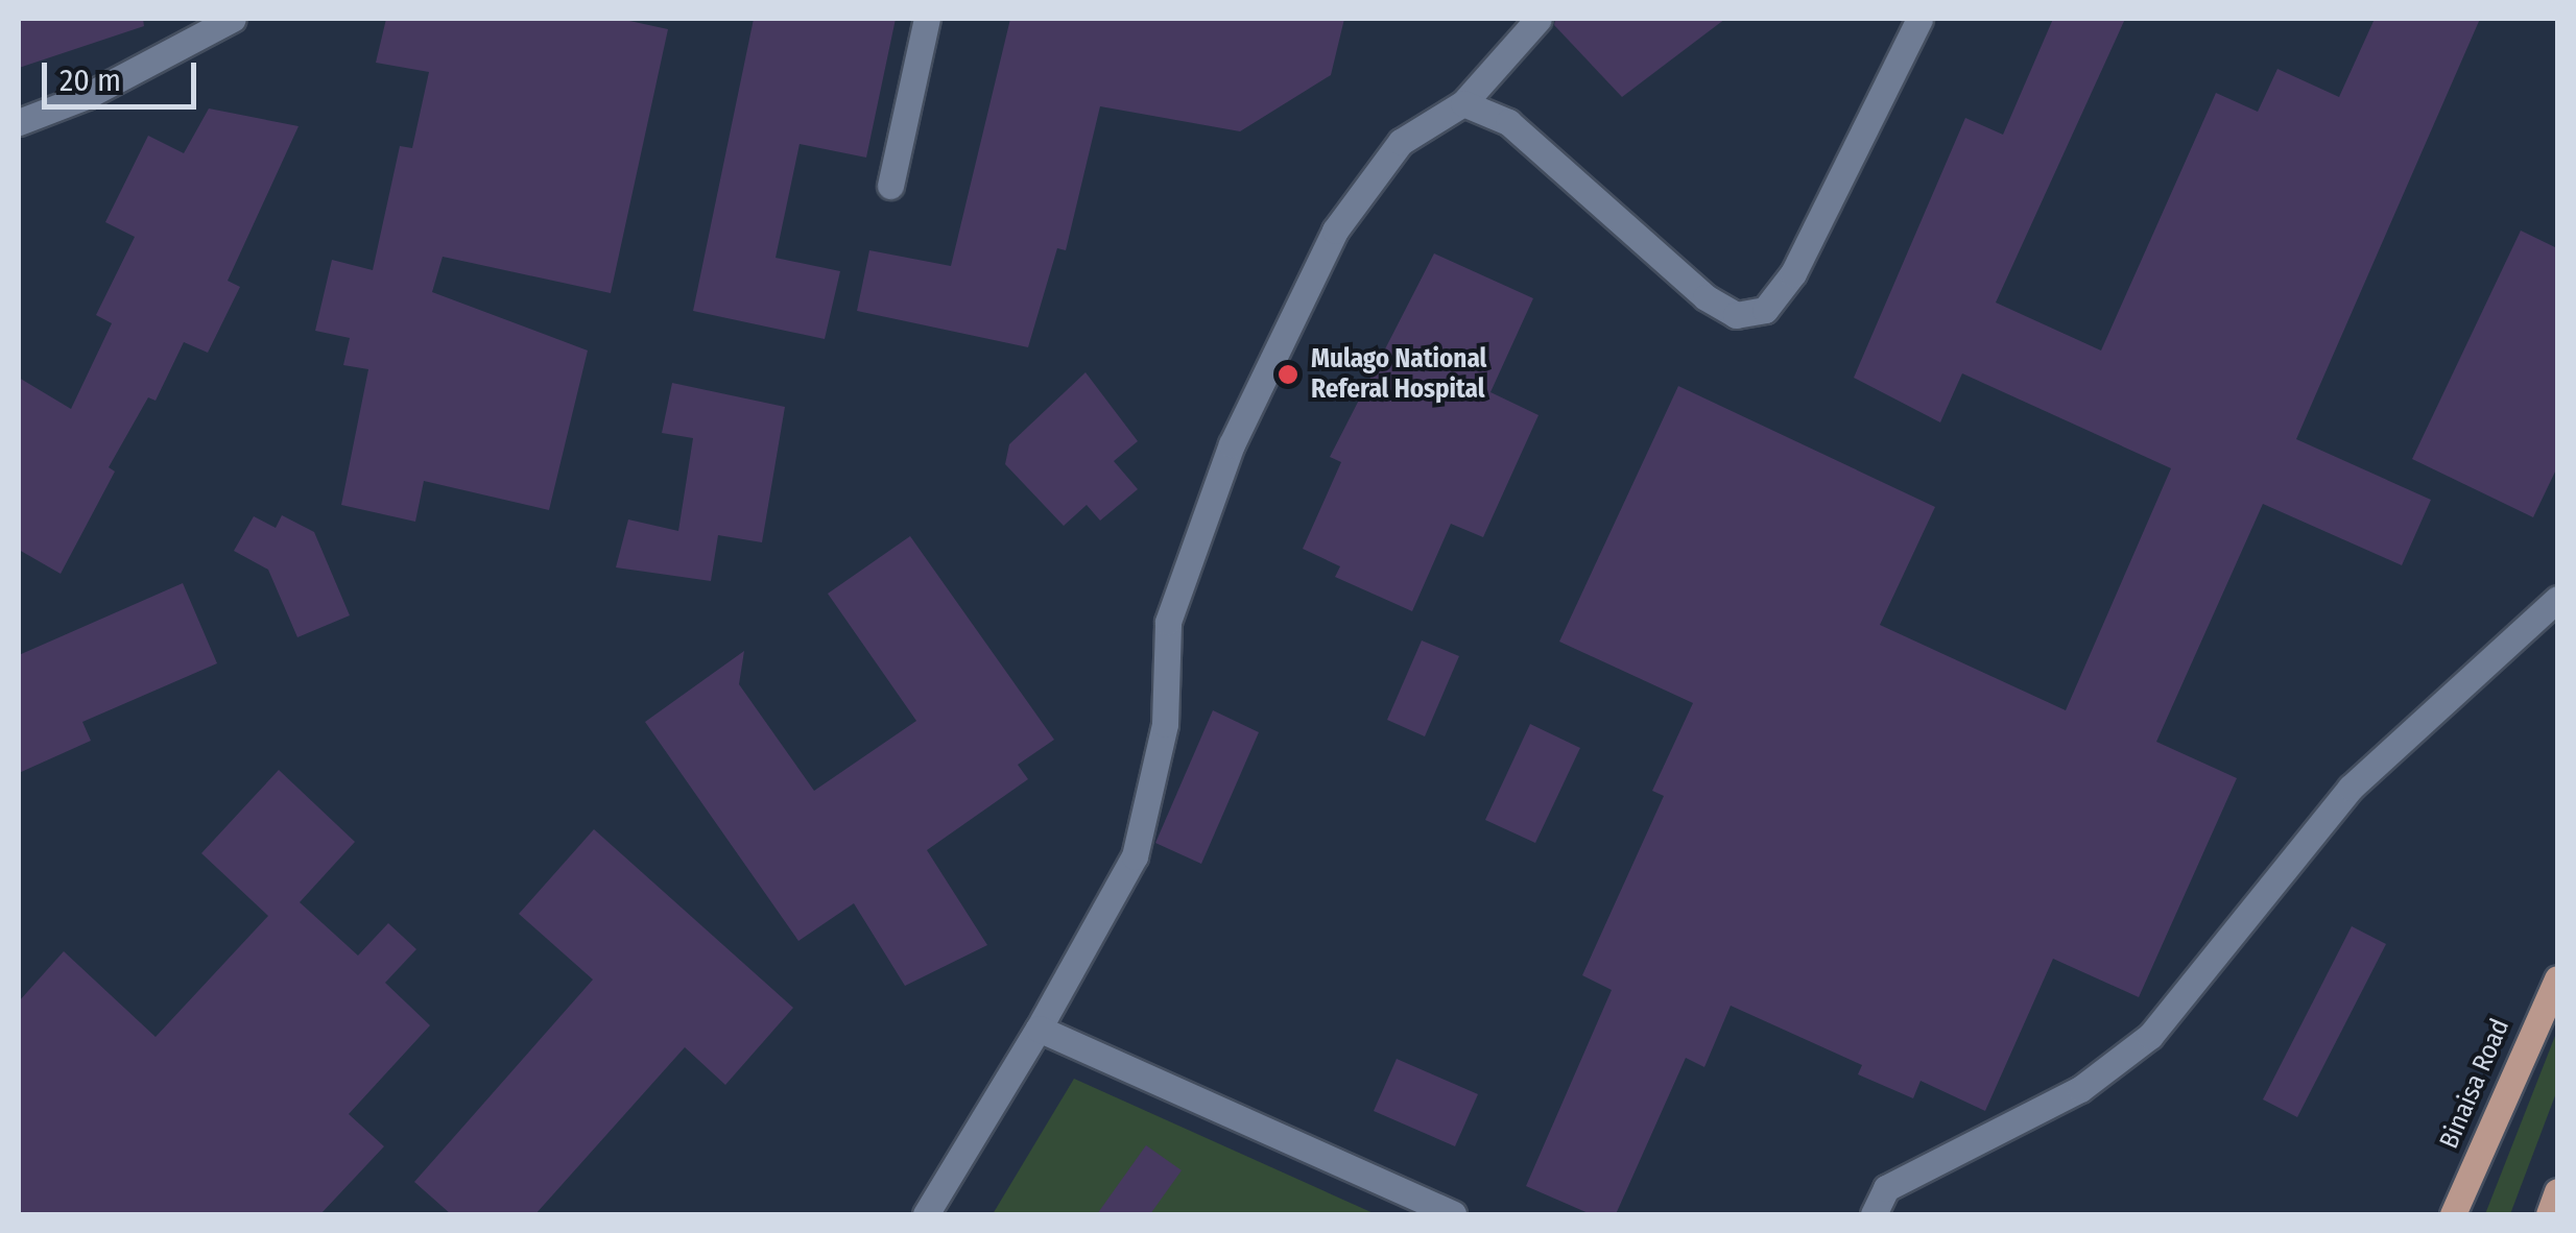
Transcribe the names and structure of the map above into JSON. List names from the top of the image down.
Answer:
{
  "streets": {
    "main road": ["Binaisa Road"]
  },
  "places": ["Mulago National Referal Hospital"],
  "scale_bar": "20 m"
}
